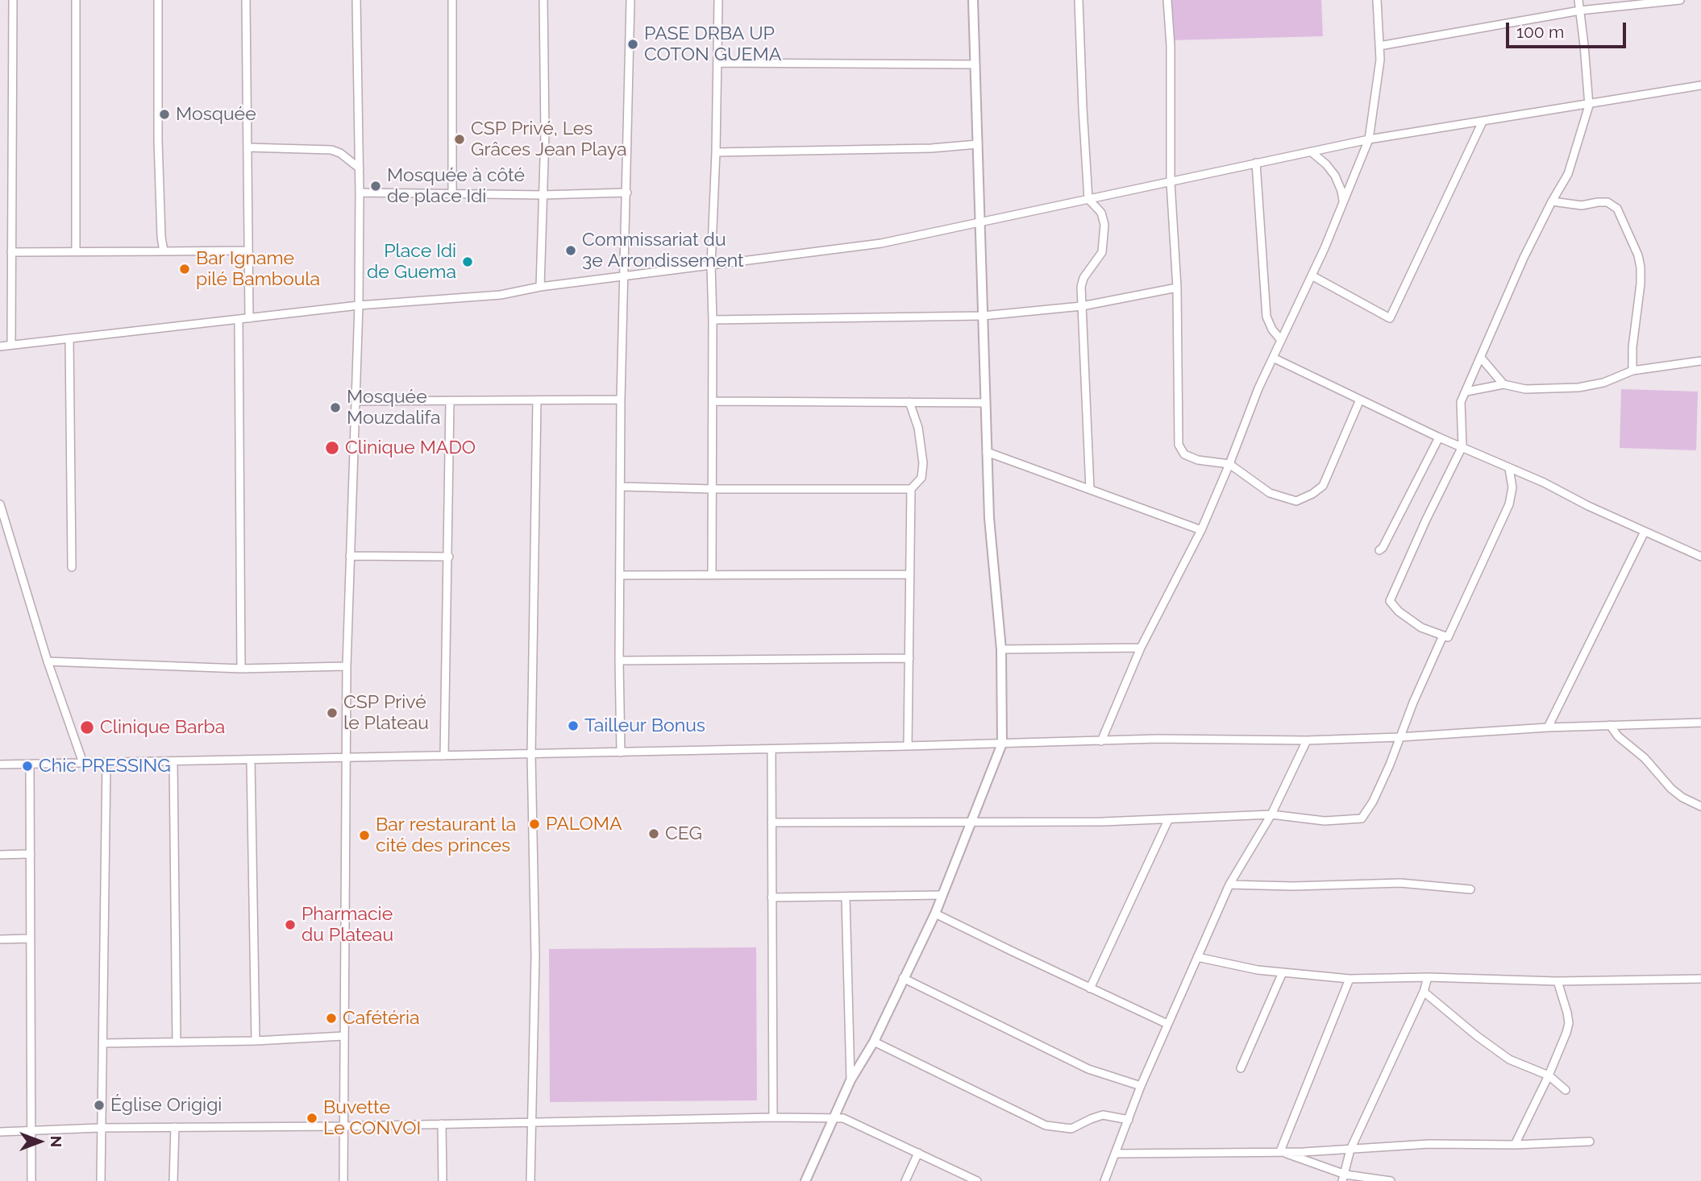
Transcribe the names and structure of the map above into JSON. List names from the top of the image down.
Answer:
{
  "places": [
    "PASE DRBA UP COTON GUEMA",
    "Mosquée",
    "CSP Privé, Les Grâces Jean Playa",
    "Mosquée à côté de place Idi",
    "Commissariat du 3e Arrondissement",
    "Place Idi de Guema",
    "Bar Igname pilé Bamboula",
    "Mosquée Mouzdalifa",
    "Clinique MADO",
    "CSP Privé le Plateau",
    "Tailleur Bonus",
    "Clinique Barba",
    "Chic PRESSING",
    "PALOMA",
    "CEG",
    "Bar restaurant la cité des princes",
    "Pharmacie du Plateau",
    "Cafétéria",
    "Église Origigi",
    "Buvette Le CONVOI"
  ],
  "scale_bar": "100 m",
  "north": "right"
}
